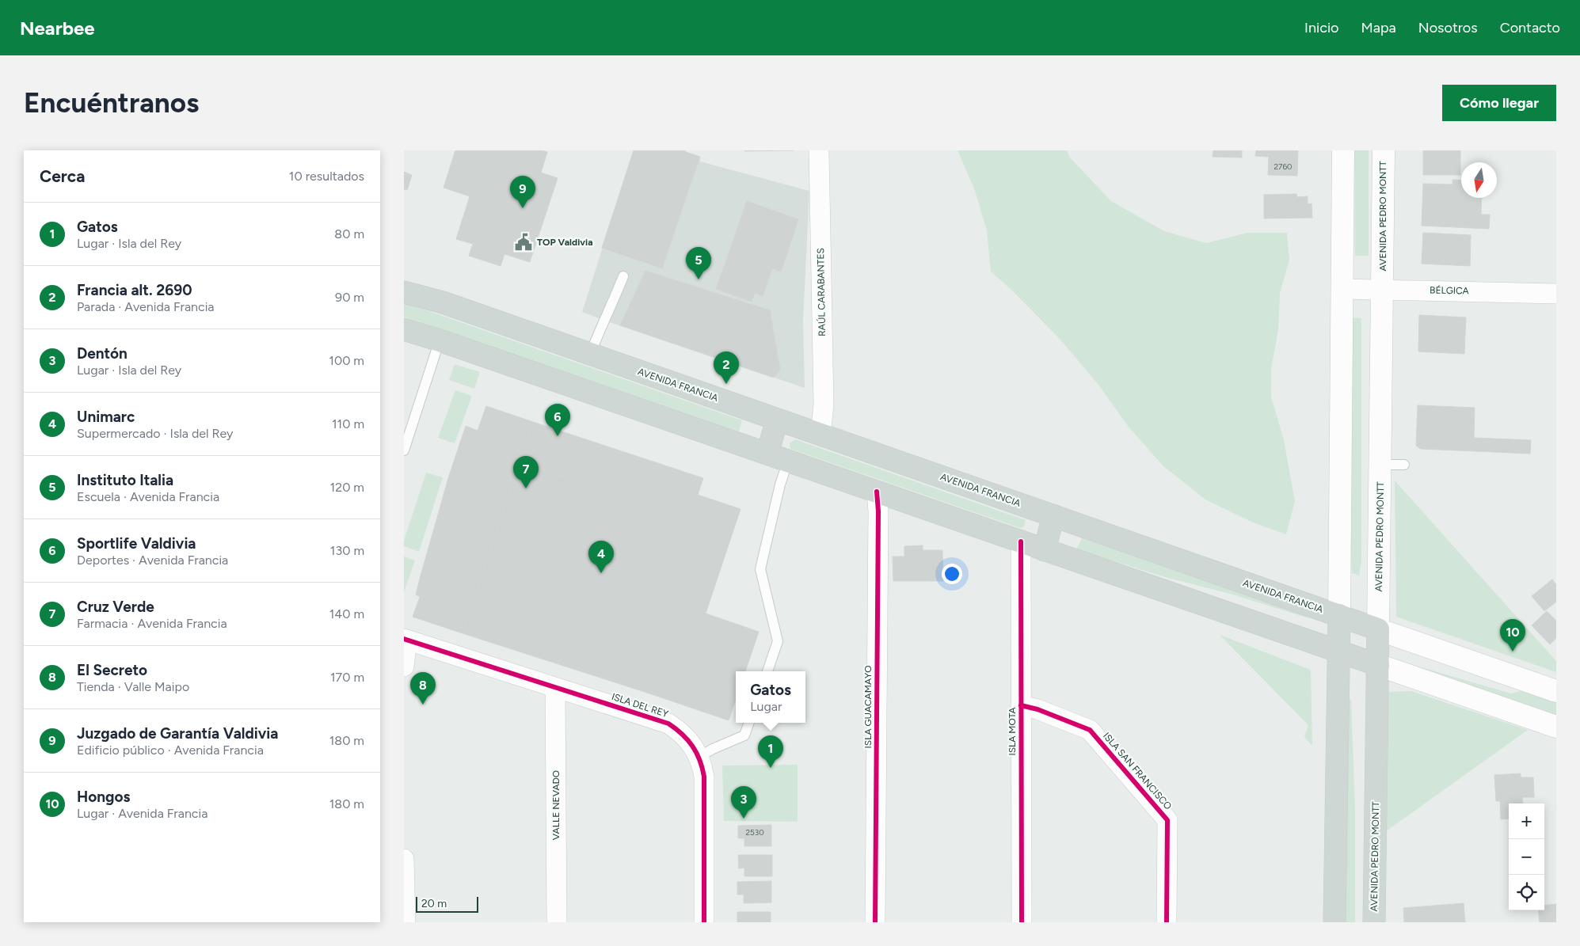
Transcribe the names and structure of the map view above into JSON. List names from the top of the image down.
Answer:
{
  "streets": {
    "main road": ["AVENIDA PEDRO MONTT", "AVENIDA FRANCIA"],
    "street": [
      "BÉLGICA",
      "RAÚL CARABANTES",
      "ISLA DEL REY",
      "ISLA GUACAMAYO",
      "ISLA MOTA",
      "ISLA SAN FRANCISCO",
      "VALLE NEVADO"
    ]
  },
  "crossings": [
    ["AVENIDA PEDRO MONTT", "BÉLGICA"],
    ["AVENIDA PEDRO MONTT", "AVENIDA FRANCIA"],
    ["RAÚL CARABANTES", "AVENIDA FRANCIA"],
    ["ISLA DEL REY", "VALLE NEVADO"],
    ["ISLA MOTA", "ISLA SAN FRANCISCO"]
  ],
  "places": {
    "public building": ["TOP Valdivia"]
  },
  "house_numbers": ["2760", "2530"],
  "scale_bar": "20 m",
  "north": "bottom",
  "page": {
    "header": "Nearbee",
    "nav": [
      "Inicio",
      "Mapa",
      "Nosotros",
      "Contacto"
    ],
    "buttons": "Cómo llegar",
    "title": "Encuéntranos",
    "heading": ["Cerca", "10 resultados"],
    "pins": [
      "9",
      "5",
      "2",
      "6",
      "7",
      "4",
      "10",
      "8",
      "1",
      "3"
    ],
    "list": [
      {
        "mark": "1",
        "name": "Gatos",
        "note": "Lugar · Isla del Rey",
        "value": "80 m"
      },
      {
        "mark": "2",
        "name": "Francia alt. 2690",
        "note": "Parada · Avenida Francia",
        "value": "90 m"
      },
      {
        "mark": "3",
        "name": "Dentón",
        "note": "Lugar · Isla del Rey",
        "value": "100 m"
      },
      {
        "mark": "4",
        "name": "Unimarc",
        "note": "Supermercado · Isla del Rey",
        "value": "110 m"
      },
      {
        "mark": "5",
        "name": "Instituto Italia",
        "note": "Escuela · Avenida Francia",
        "value": "120 m"
      },
      {
        "mark": "6",
        "name": "Sportlife Valdivia",
        "note": "Deportes · Avenida Francia",
        "value": "130 m"
      },
      {
        "mark": "7",
        "name": "Cruz Verde",
        "note": "Farmacia · Avenida Francia",
        "value": "140 m"
      },
      {
        "mark": "8",
        "name": "El Secreto",
        "note": "Tienda · Valle Maipo",
        "value": "170 m"
      },
      {
        "mark": "9",
        "name": "Juzgado de Garantía Valdivia",
        "note": "Edificio público · Avenida Francia",
        "value": "180 m"
      },
      {
        "mark": "10",
        "name": "Hongos",
        "note": "Lugar · Avenida Francia",
        "value": "180 m"
      }
    ],
    "popup": ["Gatos", "Lugar"],
    "map_buttons": ["+", "−"],
    "scale": "20 m"
  }
}
